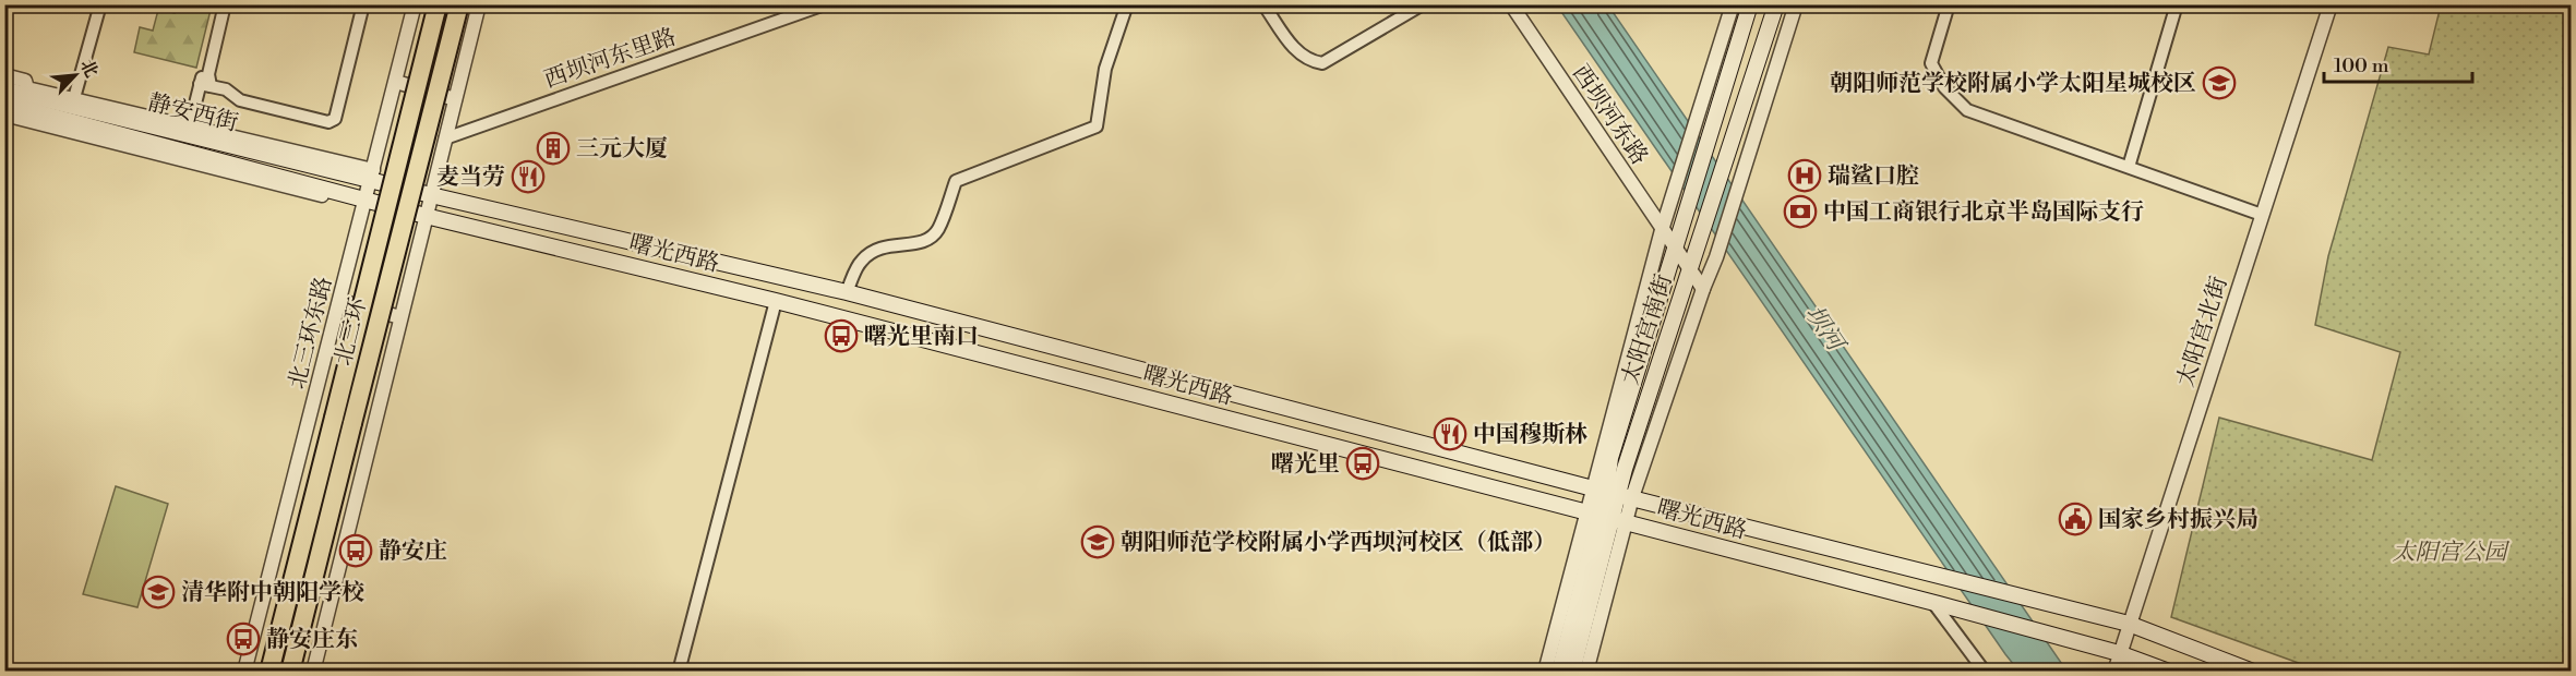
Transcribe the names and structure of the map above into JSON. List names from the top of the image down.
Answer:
{
  "streets": {
    "highway": ["北三环"],
    "main road": ["静安西街", "曙光西路", "太阳宫南街"],
    "street": [
      "西坝河东里路",
      "西坝河东路",
      "太阳宫北街",
      "北三环东路"
    ]
  },
  "crossings": [
    ["静安西街", "曙光西路"],
    ["静安西街", "北三环东路"],
    ["西坝河东路", "太阳宫南街"],
    ["曙光西路", "太阳宫南街"],
    ["曙光西路", "太阳宫北街"]
  ],
  "water": ["坝河"],
  "parks": ["太阳宫公园"],
  "places": {
    "school or university": ["朝阳师范学校附属小学太阳星城校区", "朝阳师范学校附属小学西坝河校区（低部）", "清华附中朝阳学校"],
    "building": ["三元大厦"],
    "hospital": ["瑞鲨口腔"],
    "restaurant": ["麦当劳", "中国穆斯林"],
    "bank": ["中国工商银行北京半岛国际支行"],
    "bus stop": [
      "曙光里南口",
      "曙光里",
      "静安庄",
      "静安庄东"
    ],
    "public building": ["国家乡村振兴局"]
  },
  "scale_bar": "100 m",
  "north": "top right"
}
